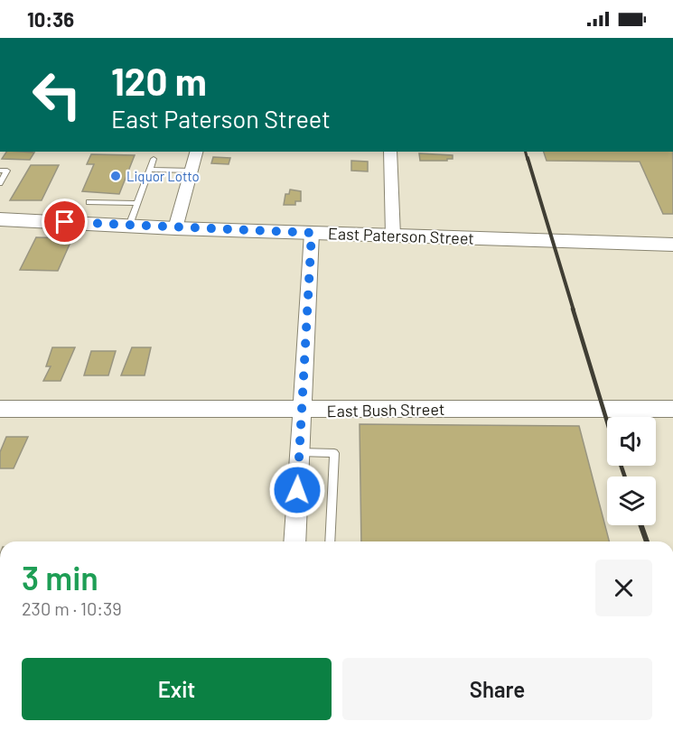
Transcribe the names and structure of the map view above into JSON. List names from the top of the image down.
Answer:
{
  "streets": {
    "street": ["East Paterson Street", "East Bush Street"]
  },
  "places": ["Liquor Lotto"],
  "page": {
    "status": "10:36",
    "turn": ["120 m", "East Paterson Street"],
    "heading": ["3 min", "230 m · 10:39"],
    "buttons": ["Exit", "Share"]
  }
}
